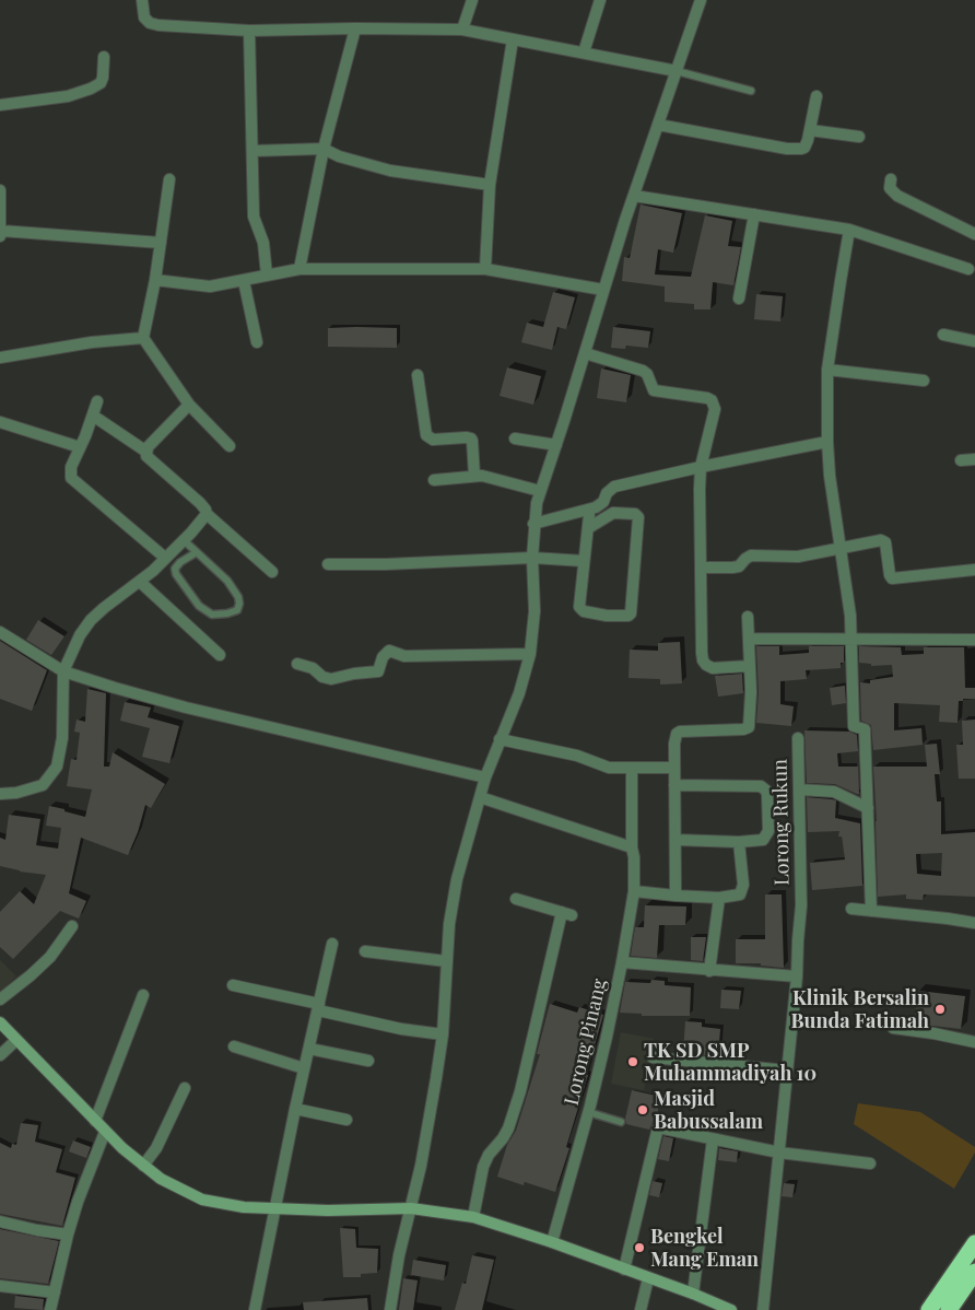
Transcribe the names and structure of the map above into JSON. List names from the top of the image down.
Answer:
{
  "streets": {
    "street": ["Lorong Rukun", "Lorong Pinang"]
  },
  "places": [
    "Klinik Bersalin Bunda Fatimah",
    "TK SD SMP Muhammadiyah 10",
    "Masjid Babussalam",
    "Bengkel Mang Eman"
  ]
}
